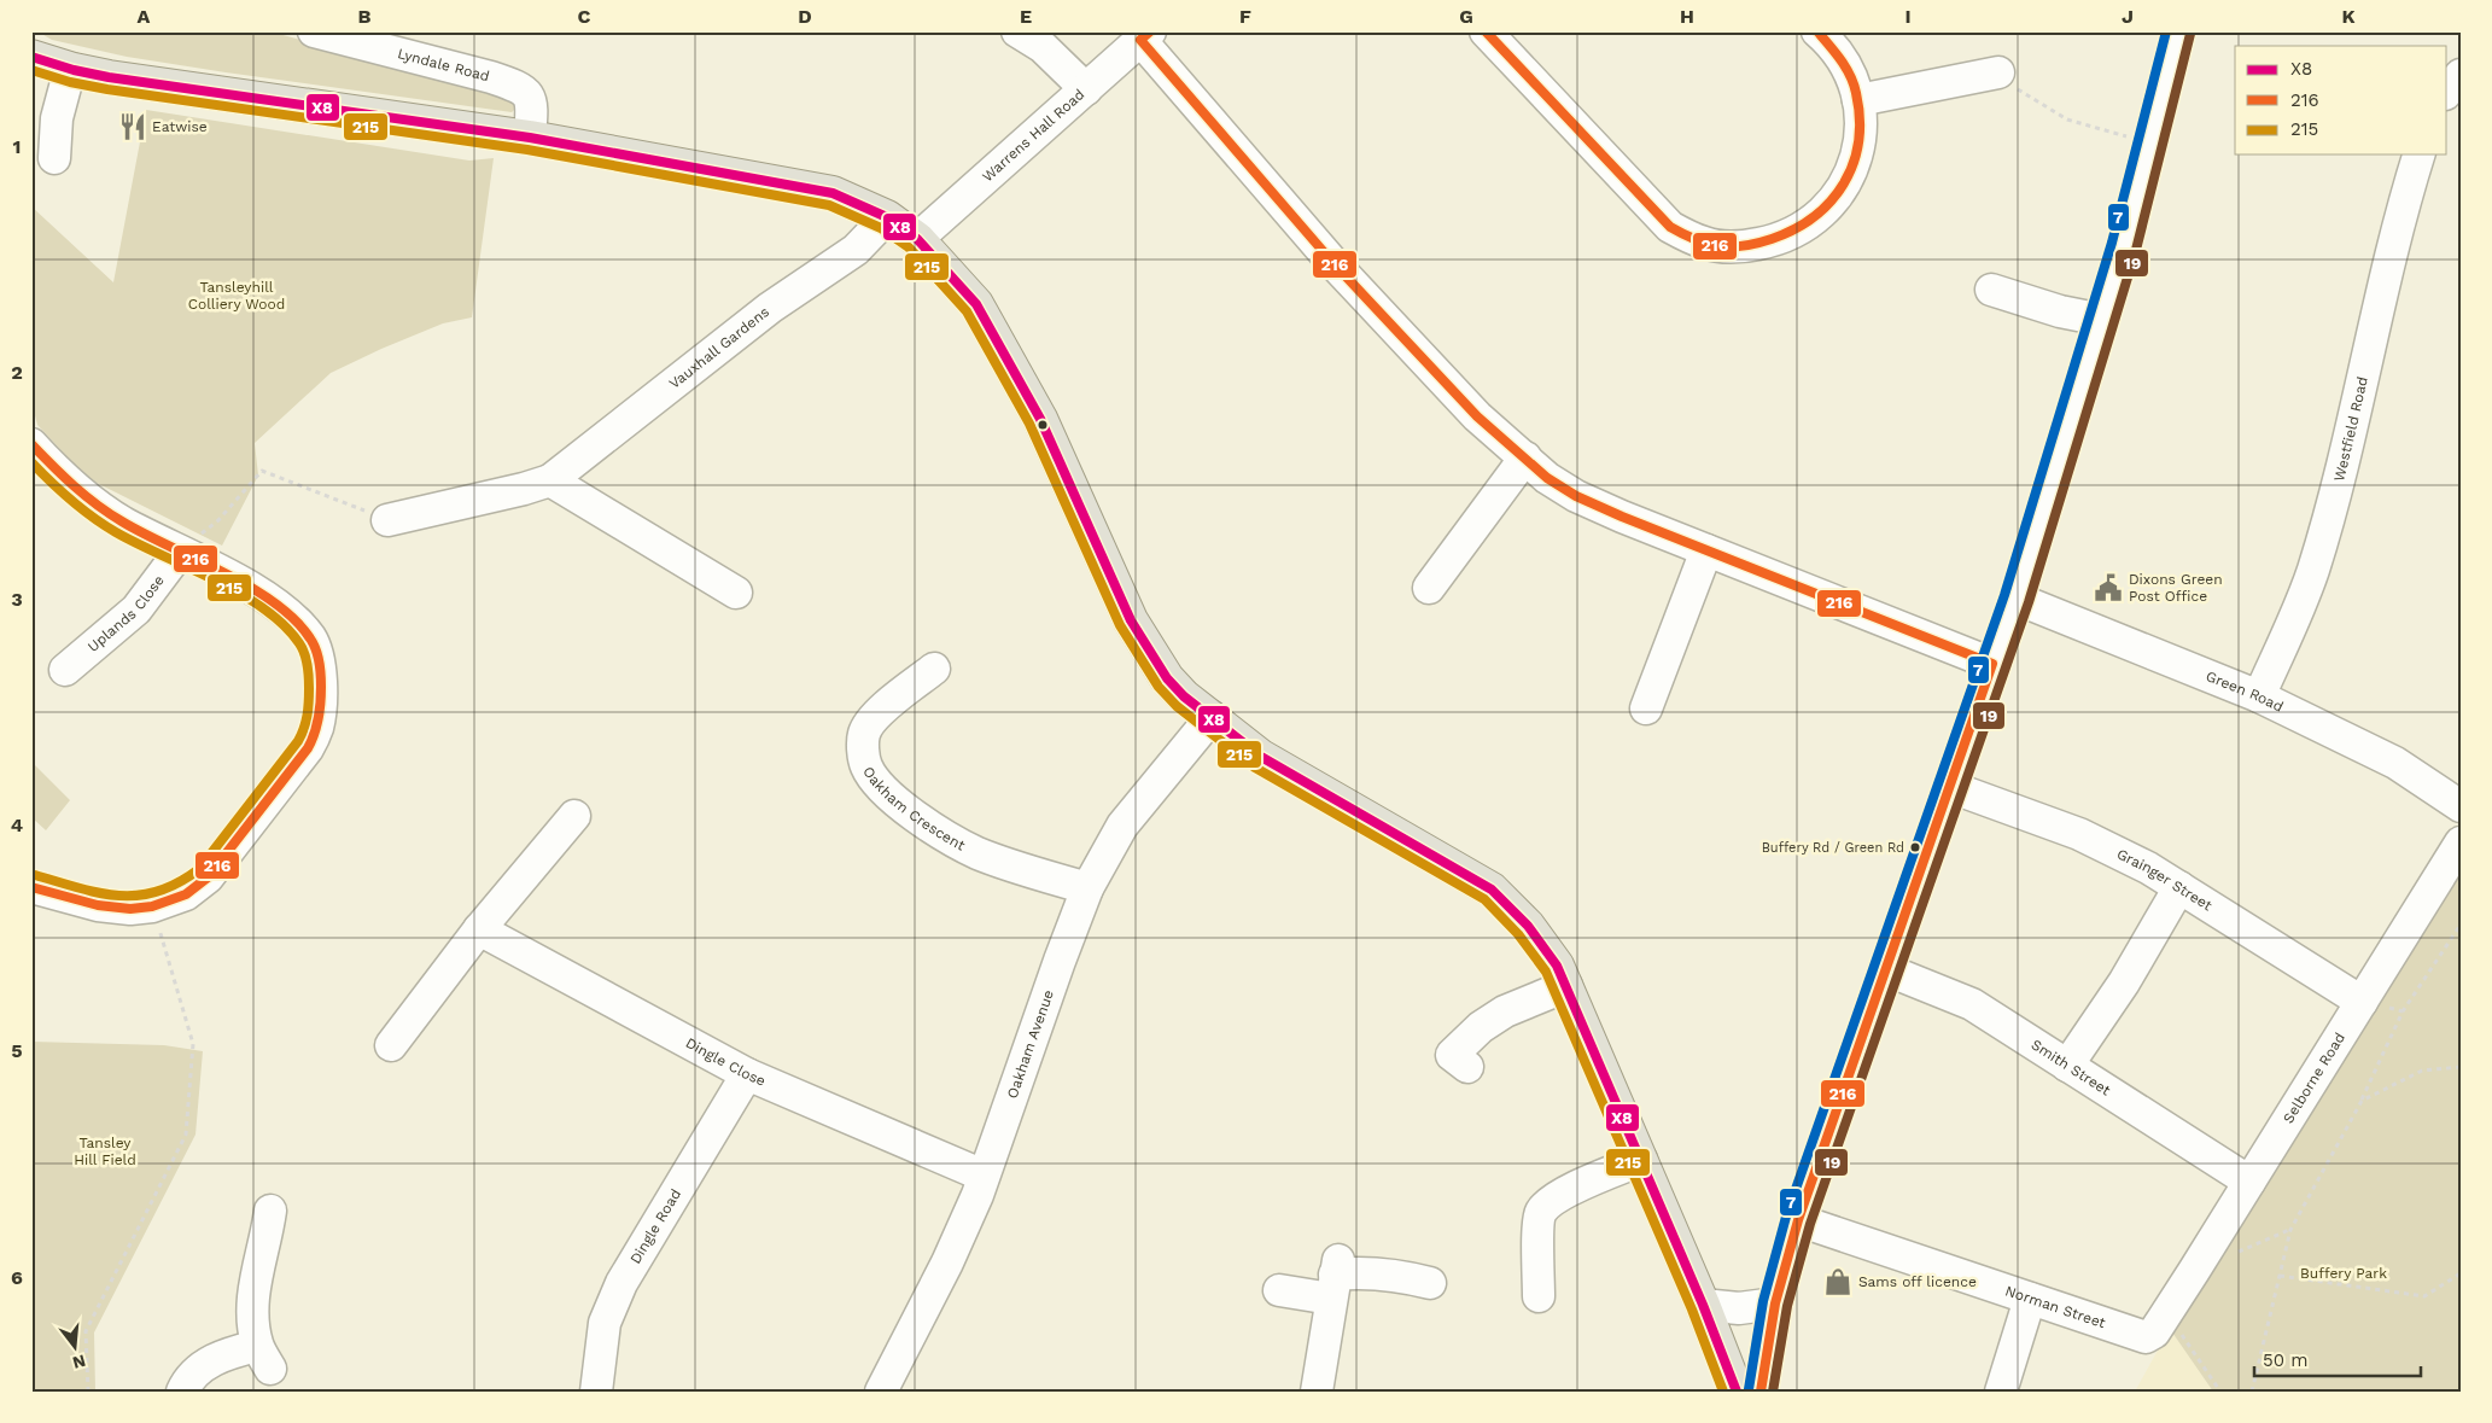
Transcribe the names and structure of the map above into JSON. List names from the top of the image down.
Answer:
{
  "streets": {
    "street": [
      "Lyndale Road",
      "Warrens Hall Road",
      "Vauxhall Gardens",
      "Westfield Road",
      "Uplands Close",
      "Green Road",
      "Oakham Crescent",
      "Grainger Street",
      "Oakham Avenue",
      "Dingle Close",
      "Smith Street",
      "Selborne Road",
      "Dingle Road",
      "Norman Street"
    ]
  },
  "crossings": [
    ["Westfield Road", "Green Road"],
    ["Oakham Crescent", "Oakham Avenue"],
    ["Grainger Street", "Selborne Road"],
    ["Oakham Avenue", "Dingle Close"],
    ["Dingle Close", "Dingle Road"],
    ["Smith Street", "Selborne Road"],
    ["Selborne Road", "Norman Street"]
  ],
  "parks": ["Tansleyhill Colliery Wood", "Tansley Hill Field", "Buffery Park"],
  "places": {
    "restaurant": ["Eatwise"],
    "public building": ["Dixons Green Post Office"],
    "other": ["Buffery Rd / Green Rd"],
    "shop": ["Sams off licence"]
  },
  "lines": [
    "transit line 216",
    "transit line 7",
    "transit line 19",
    "transit line X8",
    "transit line 215"
  ],
  "legend": ["X8", "216", "215"],
  "scale_bar": "50 m",
  "north": "bottom",
  "grid": {
    "columns": [
      "A",
      "B",
      "C",
      "D",
      "E",
      "F",
      "G",
      "H",
      "I",
      "J",
      "K"
    ],
    "rows": [
      "1",
      "2",
      "3",
      "4",
      "5",
      "6"
    ]
  }
}
